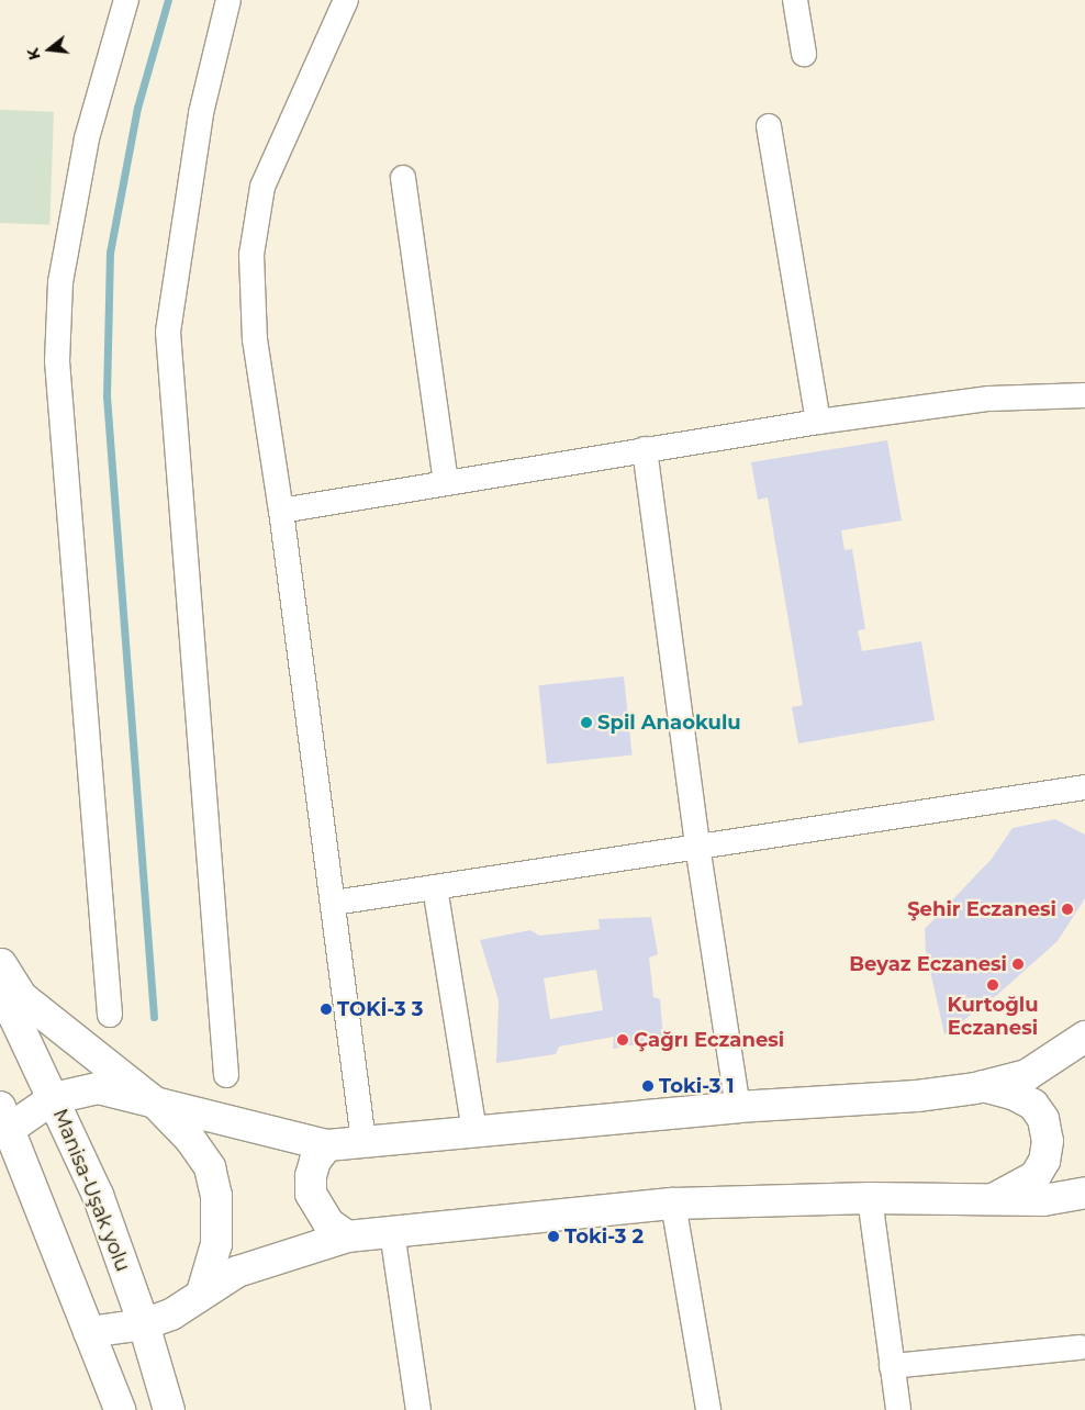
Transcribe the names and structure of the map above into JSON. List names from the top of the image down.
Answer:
{
  "streets": {
    "street": ["Manisa-Uşak yolu"]
  },
  "places": [
    "Spil Anaokulu",
    "Şehir Eczanesi",
    "Beyaz Eczanesi",
    "Kurtoğlu Eczanesi",
    "TOKİ-3 3",
    "Çağrı Eczanesi",
    "Toki-3 1",
    "Toki-3 2"
  ],
  "north": "left"
}
